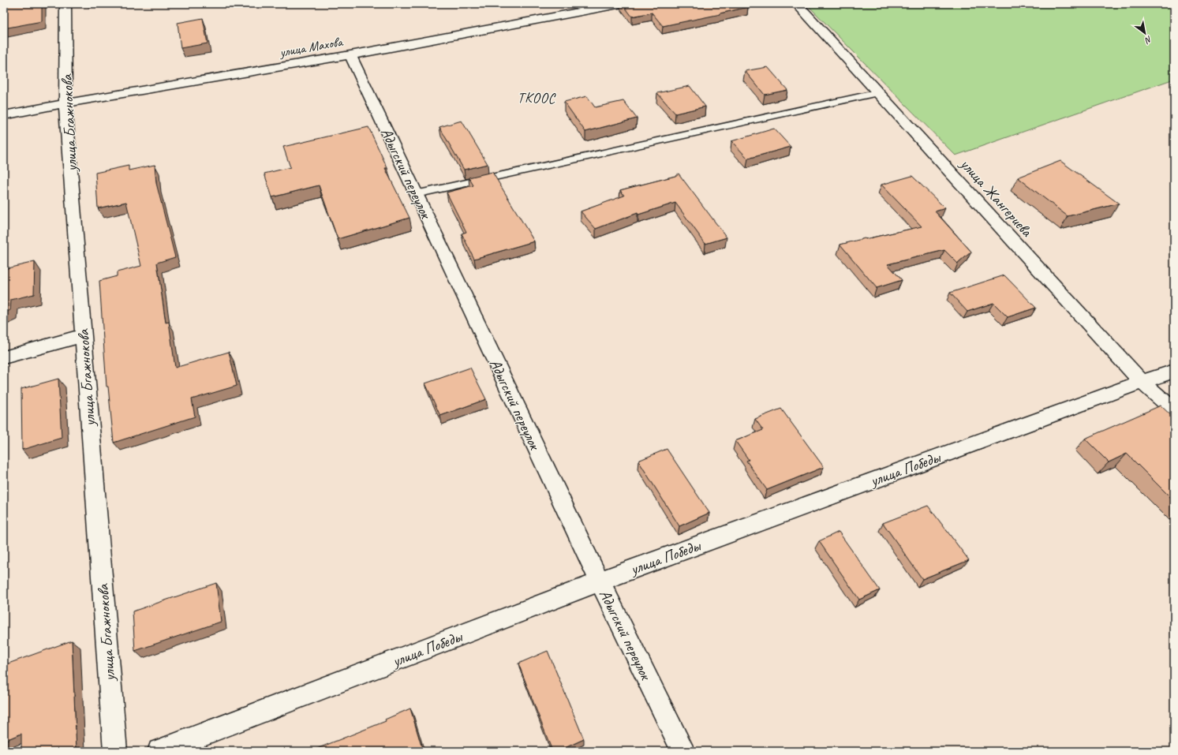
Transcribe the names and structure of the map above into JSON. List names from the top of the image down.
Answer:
{
  "streets": {
    "street": [
      "улица Махова",
      "улица Бгажнокова",
      "Адыгский переулок",
      "улица Жангериева",
      "улица Победы"
    ]
  },
  "crossings": [
    ["улица Махова", "улица Бгажнокова"],
    ["улица Махова", "Адыгский переулок"],
    ["Адыгский переулок", "улица Победы"],
    ["улица Жангериева", "улица Победы"]
  ],
  "districts": ["ТКООС"],
  "north": "bottom right"
}
